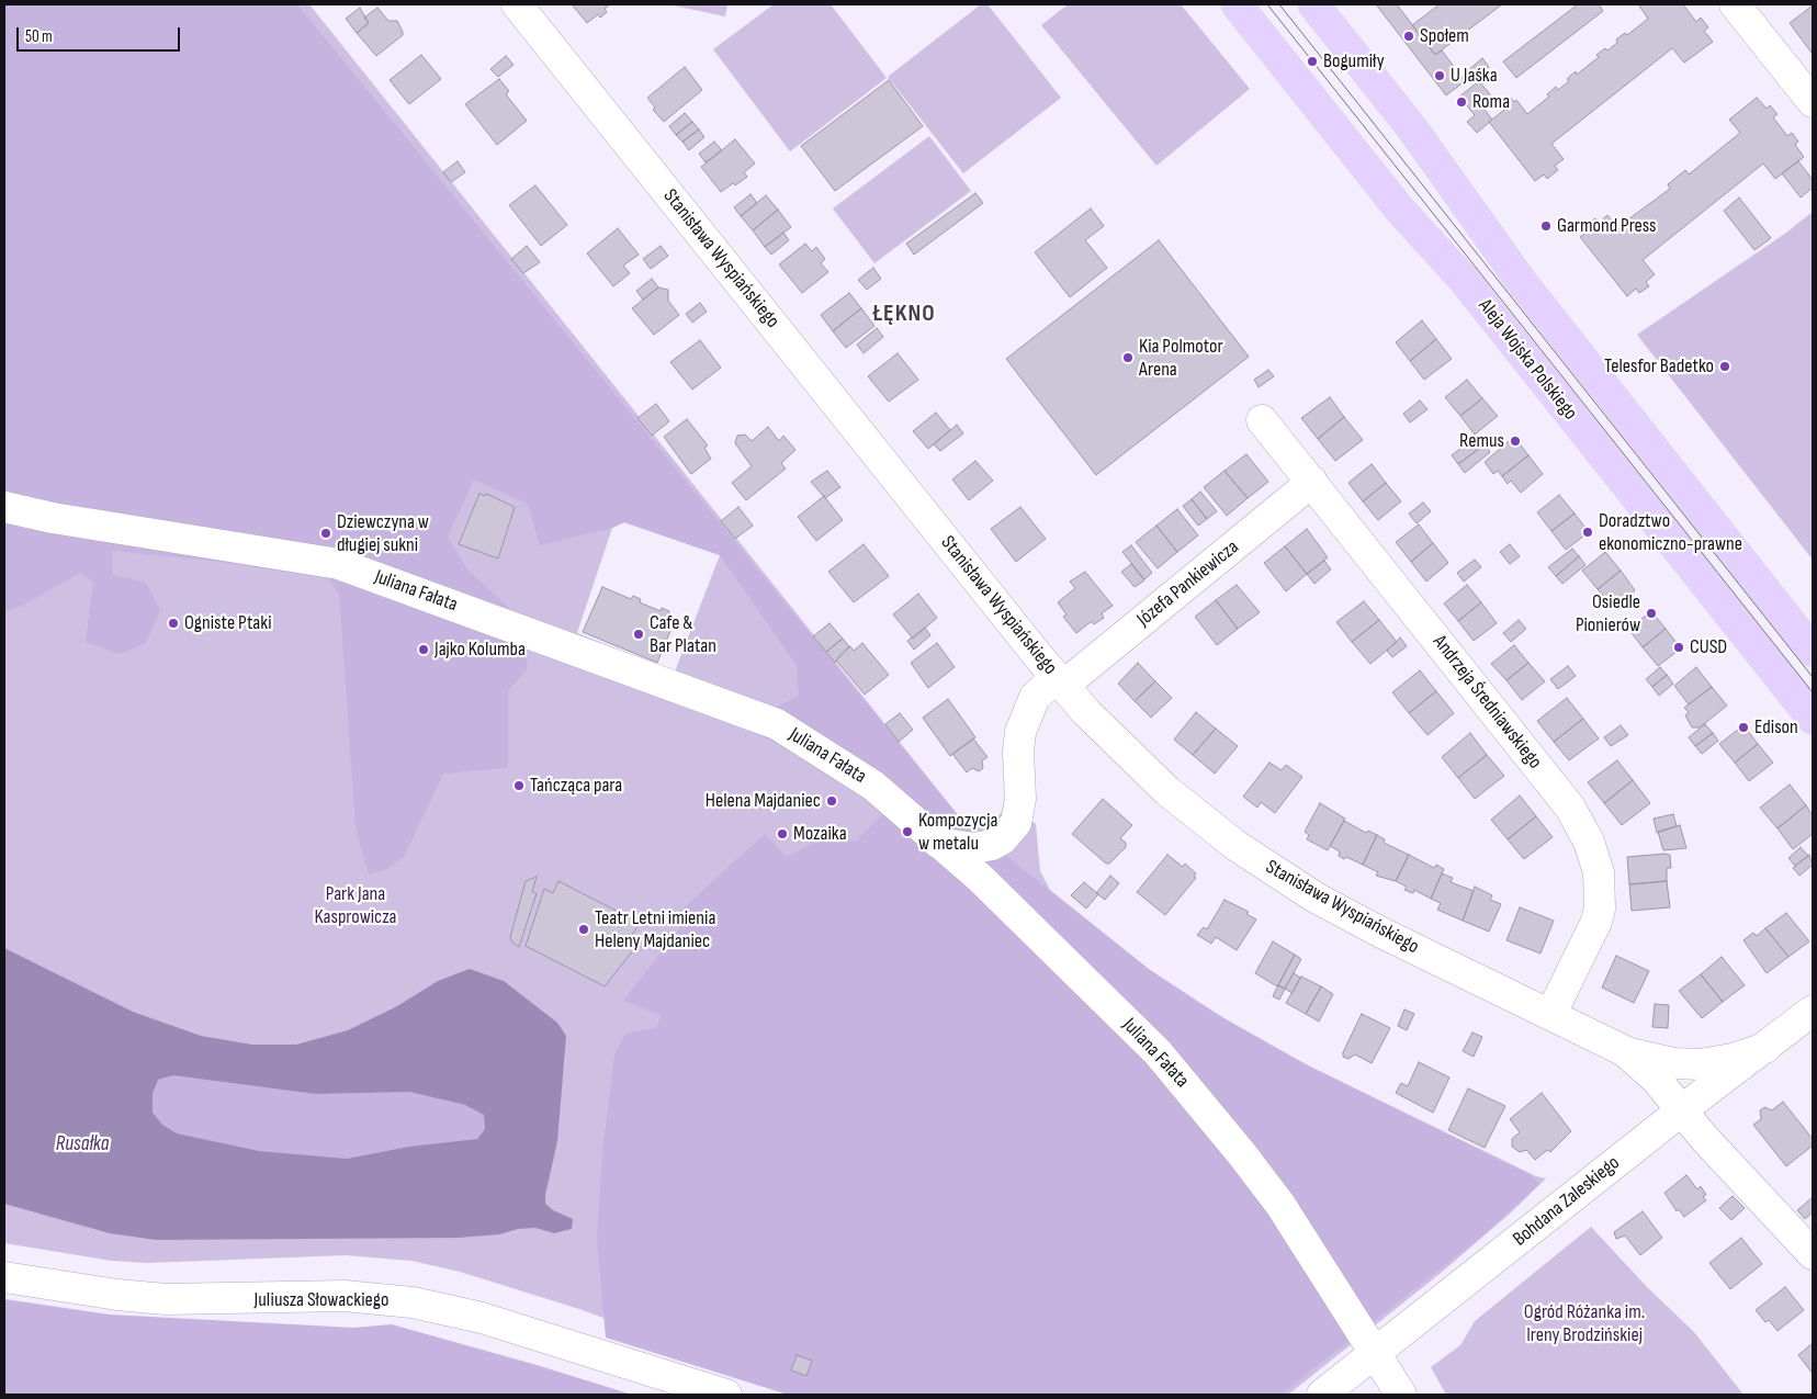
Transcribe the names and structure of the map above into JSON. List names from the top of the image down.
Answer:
{
  "streets": {
    "main road": ["Aleja Wojska Polskiego"],
    "street": [
      "Stanisława Wyspiańskiego",
      "Józefa Pankiewicza",
      "Juliana Fałata",
      "Andrzeja Średniawskiego",
      "Bohdana Zaleskiego",
      "Juliusza Słowackiego"
    ]
  },
  "crossings": [
    ["Stanisława Wyspiańskiego", "Józefa Pankiewicza"],
    ["Stanisława Wyspiańskiego", "Andrzeja Średniawskiego"],
    ["Stanisława Wyspiańskiego", "Bohdana Zaleskiego"],
    ["Józefa Pankiewicza", "Juliana Fałata"],
    ["Józefa Pankiewicza", "Andrzeja Średniawskiego"],
    ["Juliana Fałata", "Bohdana Zaleskiego"]
  ],
  "districts": ["ŁĘKNO"],
  "water": ["Rusałka"],
  "parks": ["Park Jana Kasprowicza", "Ogród Różanka im. Ireny Brodzińskiej"],
  "places": [
    "Społem",
    "Bogumiły",
    "U Jaśka",
    "Roma",
    "Garmond Press",
    "Kia Polmotor Arena",
    "Telesfor Badetko",
    "Remus",
    "Doradztwo ekonomiczno-prawne",
    "Dziewczyna w długiej sukni",
    "Osiedle Pionierów",
    "Ogniste Ptaki",
    "Cafe & Bar Platan",
    "CUSD",
    "Jajko Kolumba",
    "Edison",
    "Tańcząca para",
    "Helena Majdaniec",
    "Kompozycja w metalu",
    "Mozaika",
    "Teatr Letni imienia Heleny Majdaniec"
  ],
  "scale_bar": "50 m"
}
